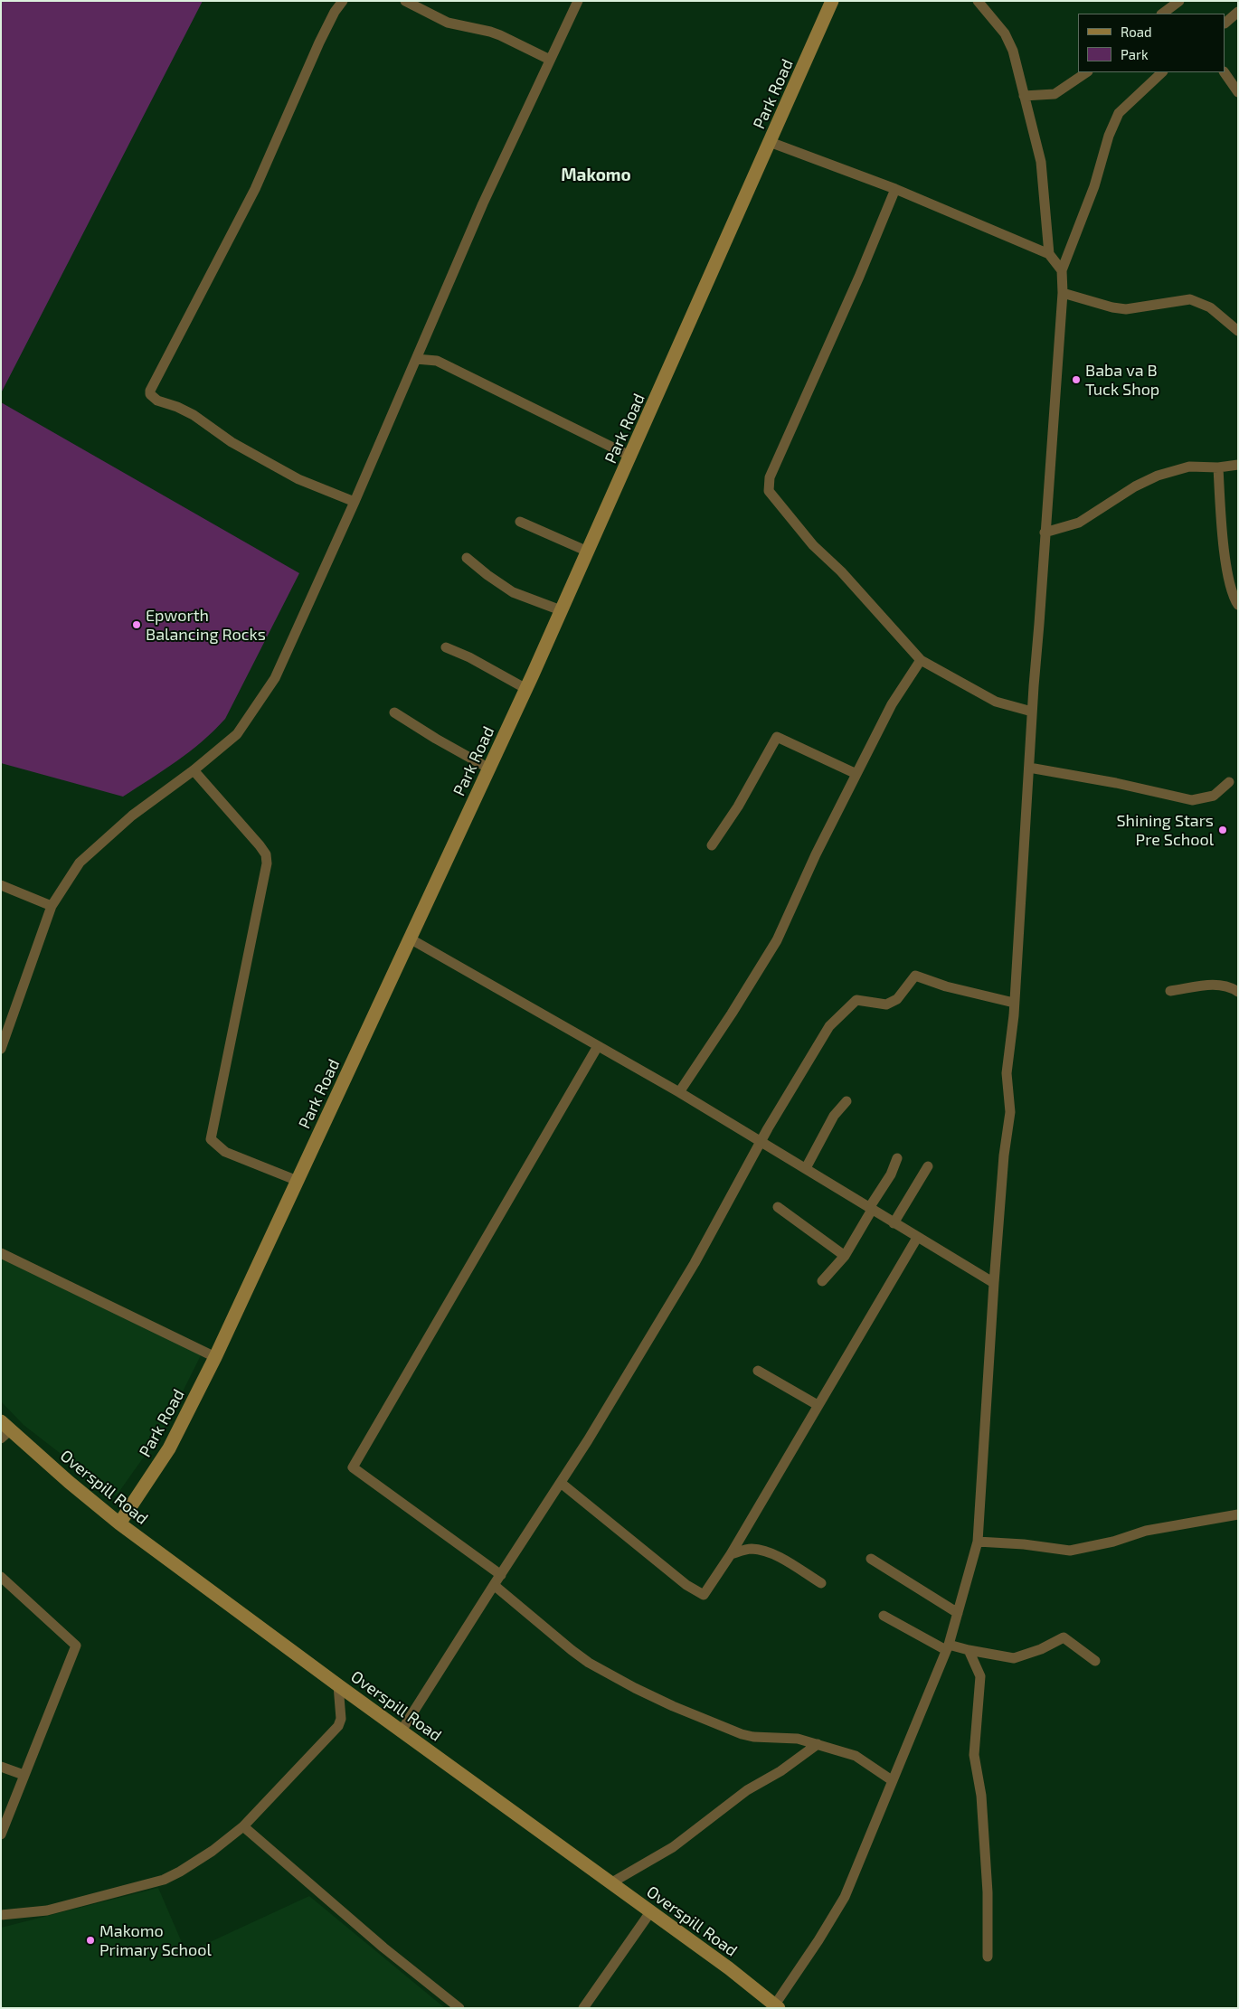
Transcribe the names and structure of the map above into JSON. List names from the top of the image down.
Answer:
{
  "streets": {
    "street": ["Park Road", "Overspill Road"]
  },
  "crossings": [
    ["Park Road", "Overspill Road"]
  ],
  "districts": ["Makomo"],
  "places": [
    "Baba va B Tuck Shop",
    "Epworth Balancing Rocks",
    "Shining Stars Pre School",
    "Makomo Primary School"
  ],
  "legend": ["Road", "Park"]
}
